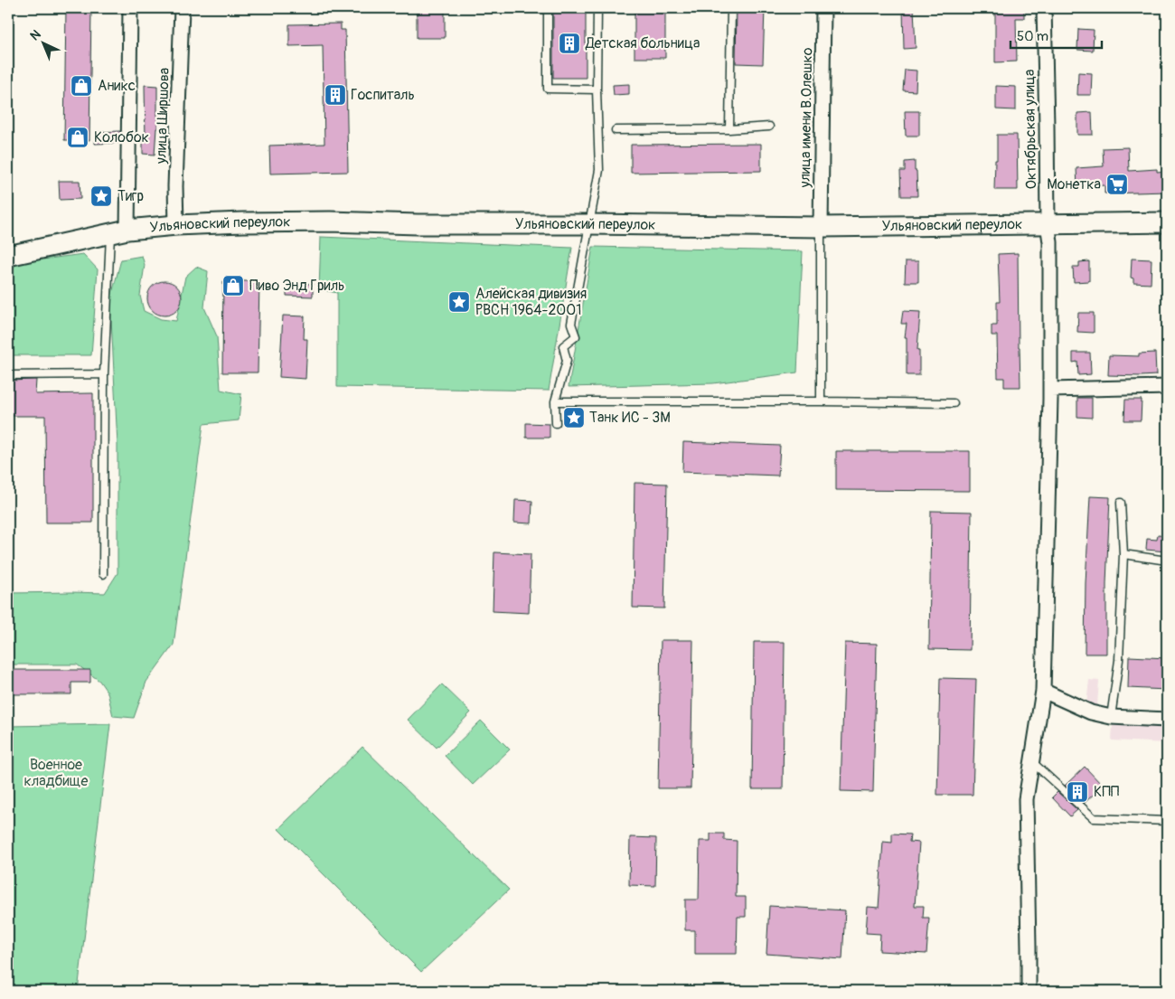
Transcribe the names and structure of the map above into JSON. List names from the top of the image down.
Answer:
{
  "streets": {
    "main road": ["Ульяновский переулок"],
    "street": ["улица Ширшова", "улица имени В.Олешко", "Октябрьская улица"]
  },
  "crossings": [
    ["улица Ширшова", "Ульяновский переулок"],
    ["улица имени В.Олешко", "Ульяновский переулок"],
    ["Октябрьская улица", "Ульяновский переулок"]
  ],
  "parks": ["Военное кладбище"],
  "places": {
    "building": ["Детская больница", "Госпиталь", "КПП"],
    "shop": ["Аникс", "Колобок", "Пиво Энд Гриль"],
    "supermarket": ["Монетка"],
    "place": ["Тигр", "Алейская дивизия РВСН 1964-2001", "Танк ИС - 3М"]
  },
  "scale_bar": "50 m",
  "north": "top left"
}
